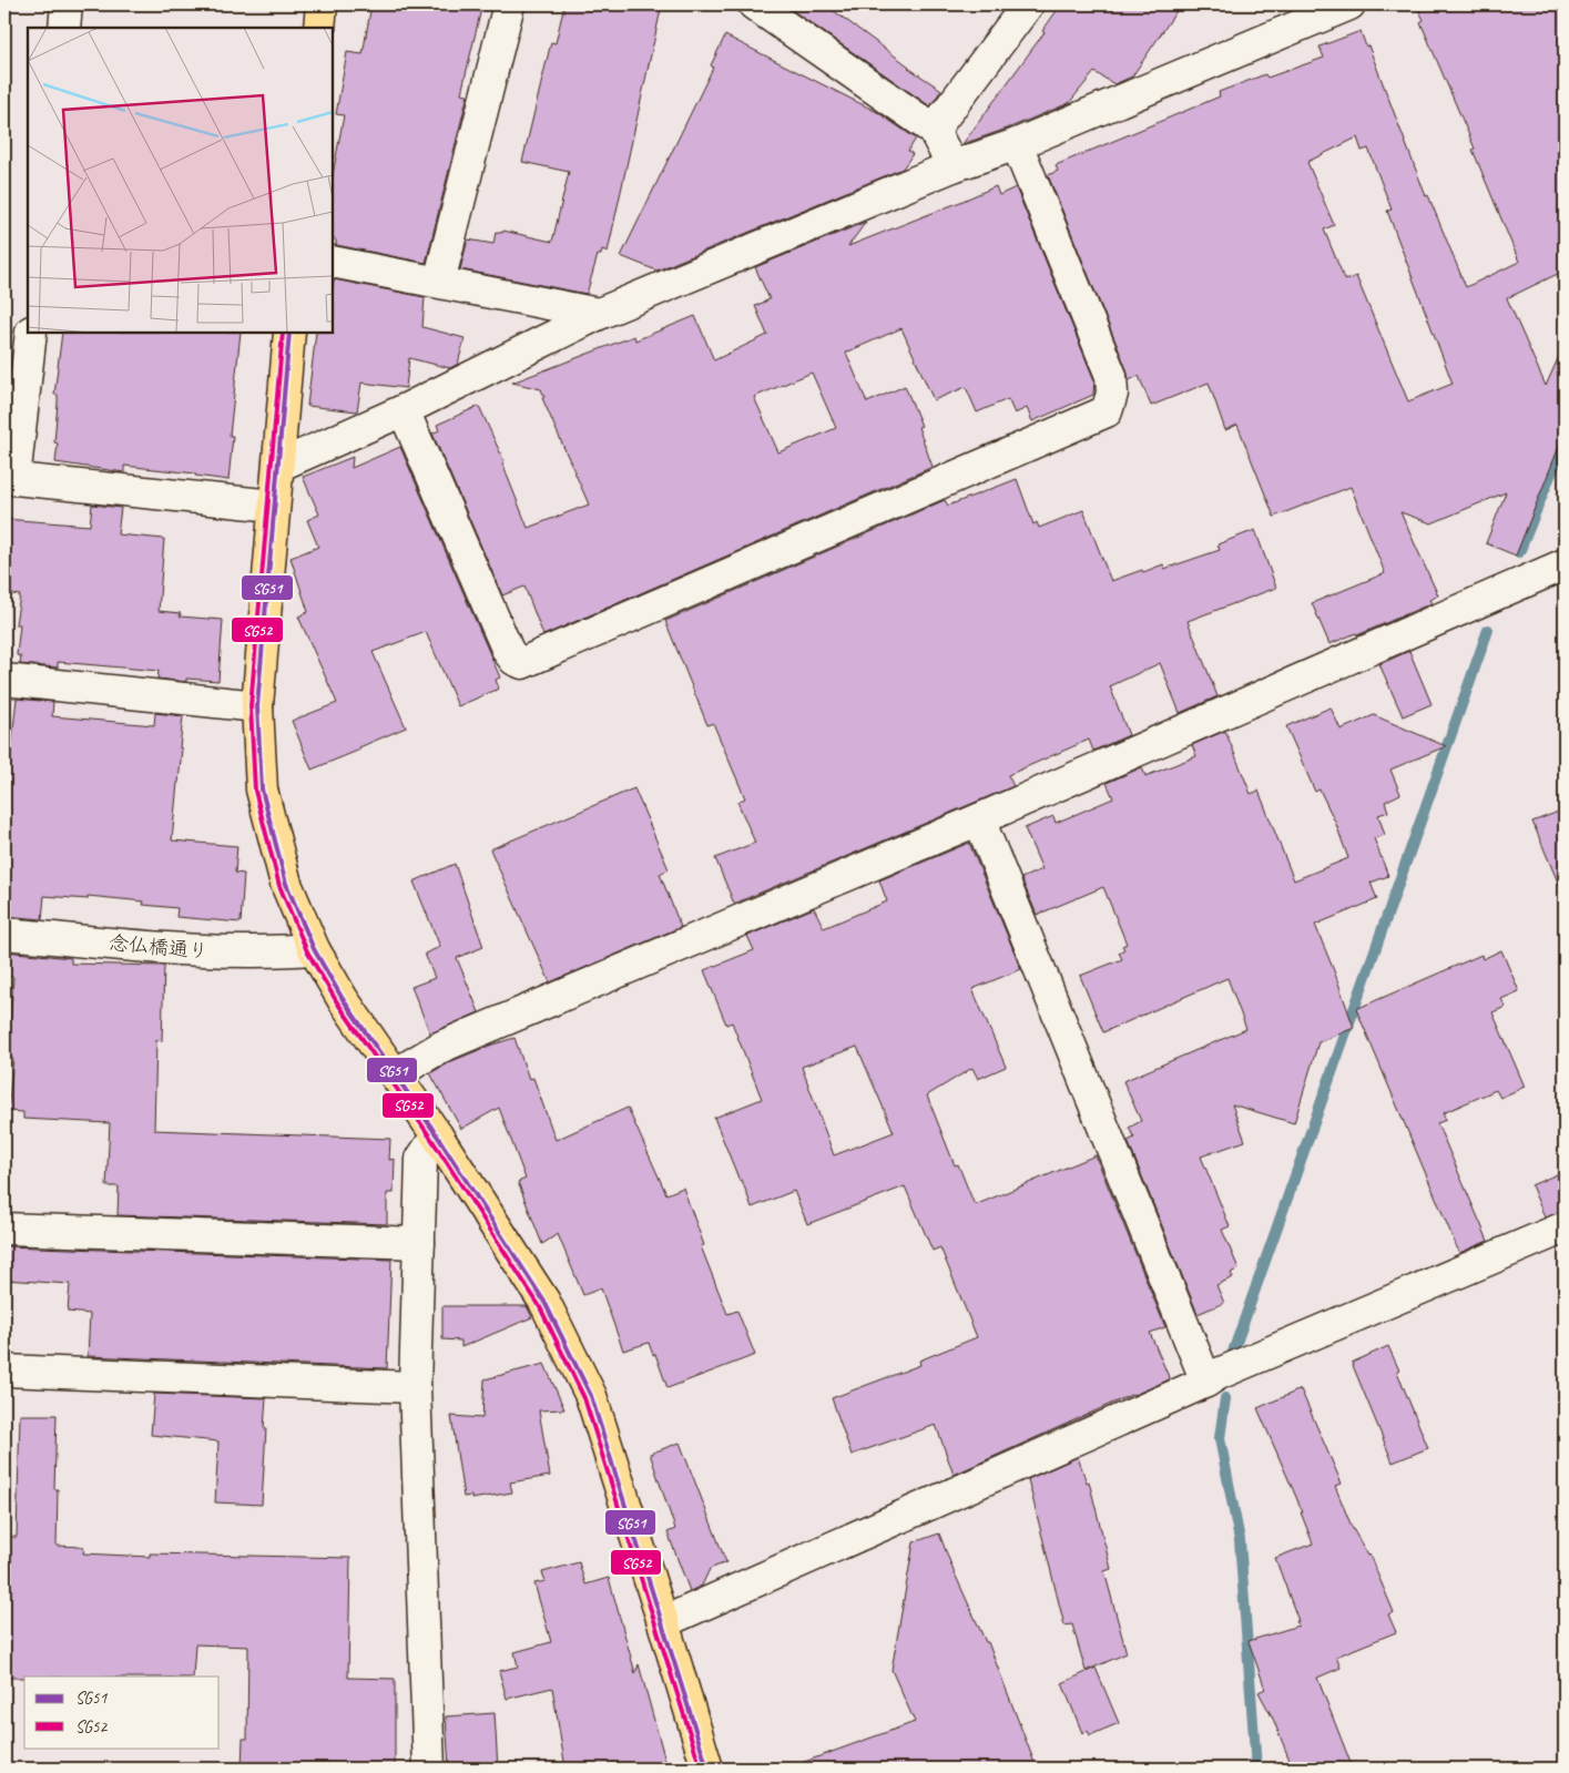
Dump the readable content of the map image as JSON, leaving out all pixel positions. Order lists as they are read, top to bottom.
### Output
{
  "streets": {
    "street": ["念仏橋通り"]
  },
  "lines": ["transit line SG51", "transit line SG52"],
  "legend": ["SG51", "SG52"]
}
